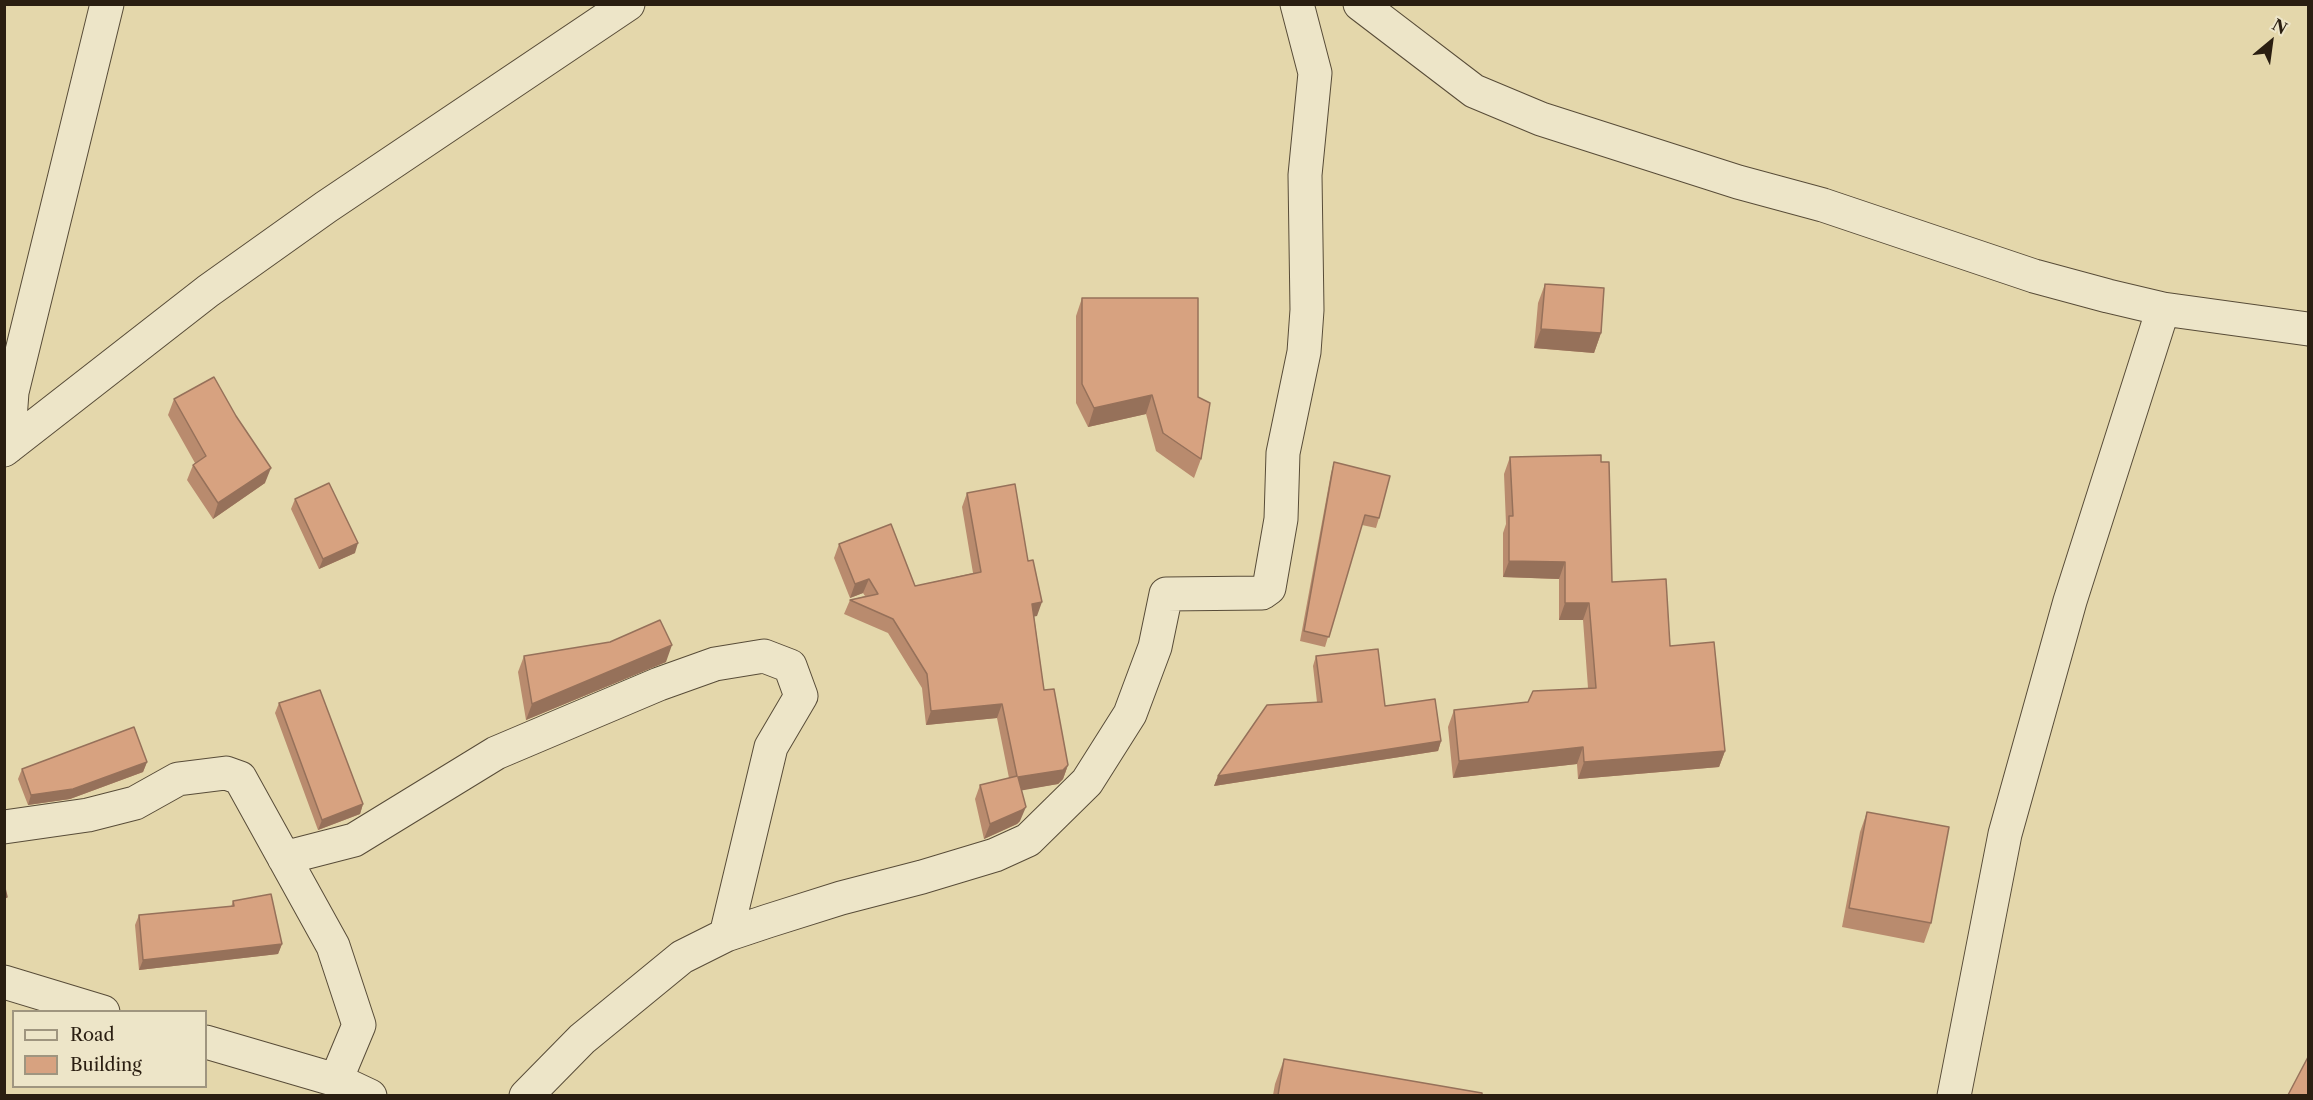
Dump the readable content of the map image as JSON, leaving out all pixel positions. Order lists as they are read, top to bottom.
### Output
{
  "legend": ["Road", "Building"],
  "north": "top right"
}
